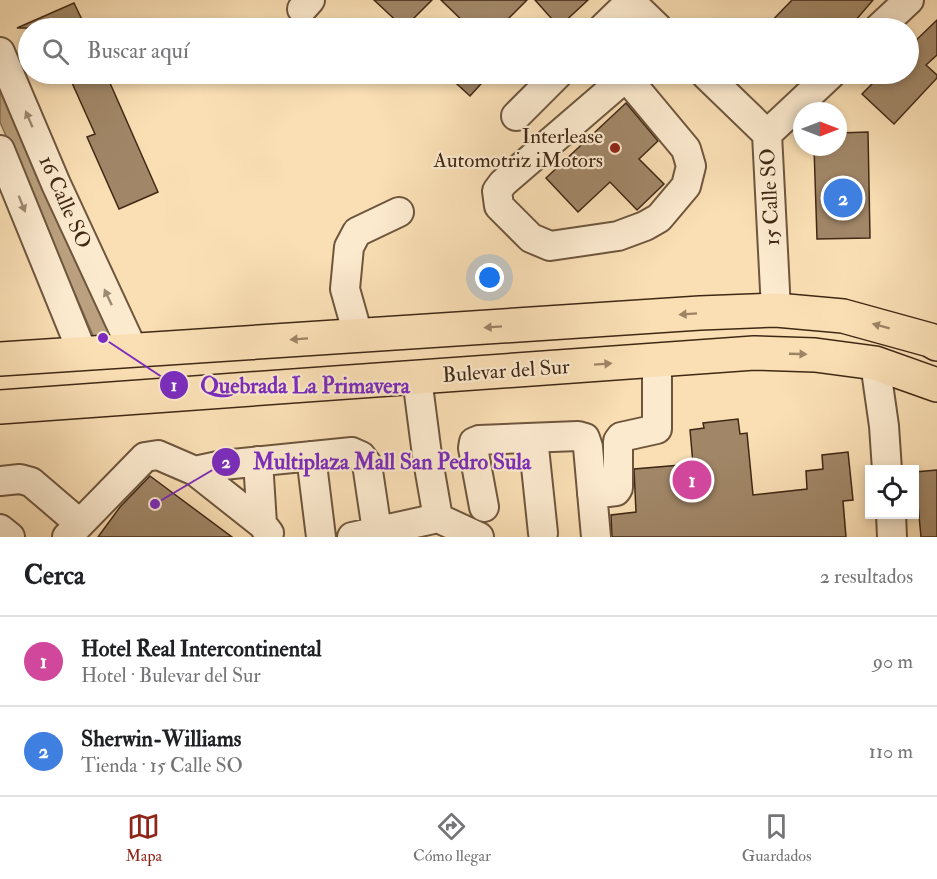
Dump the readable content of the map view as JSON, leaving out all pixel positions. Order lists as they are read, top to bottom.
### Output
{
  "streets": {
    "highway": ["Bulevar del Sur"],
    "street": ["15 Calle SO", "16 Calle SO"]
  },
  "places": ["Interlease Automotriz iMotors", "Quebrada La Primavera", "Multiplaza Mall San Pedro Sula"],
  "north": "right",
  "page": {
    "search": "Buscar aquí",
    "pins": ["2", "1"],
    "heading": ["Cerca", "2 resultados"],
    "list": [
      {
        "mark": "1",
        "name": "Hotel Real Intercontinental",
        "note": "Hotel · Bulevar del Sur",
        "value": "90 m"
      },
      {
        "mark": "2",
        "name": "Sherwin-Williams",
        "note": "Tienda · 15 Calle SO",
        "value": "110 m"
      }
    ],
    "nav": ["Mapa", "Cómo llegar", "Guardados"]
  }
}
